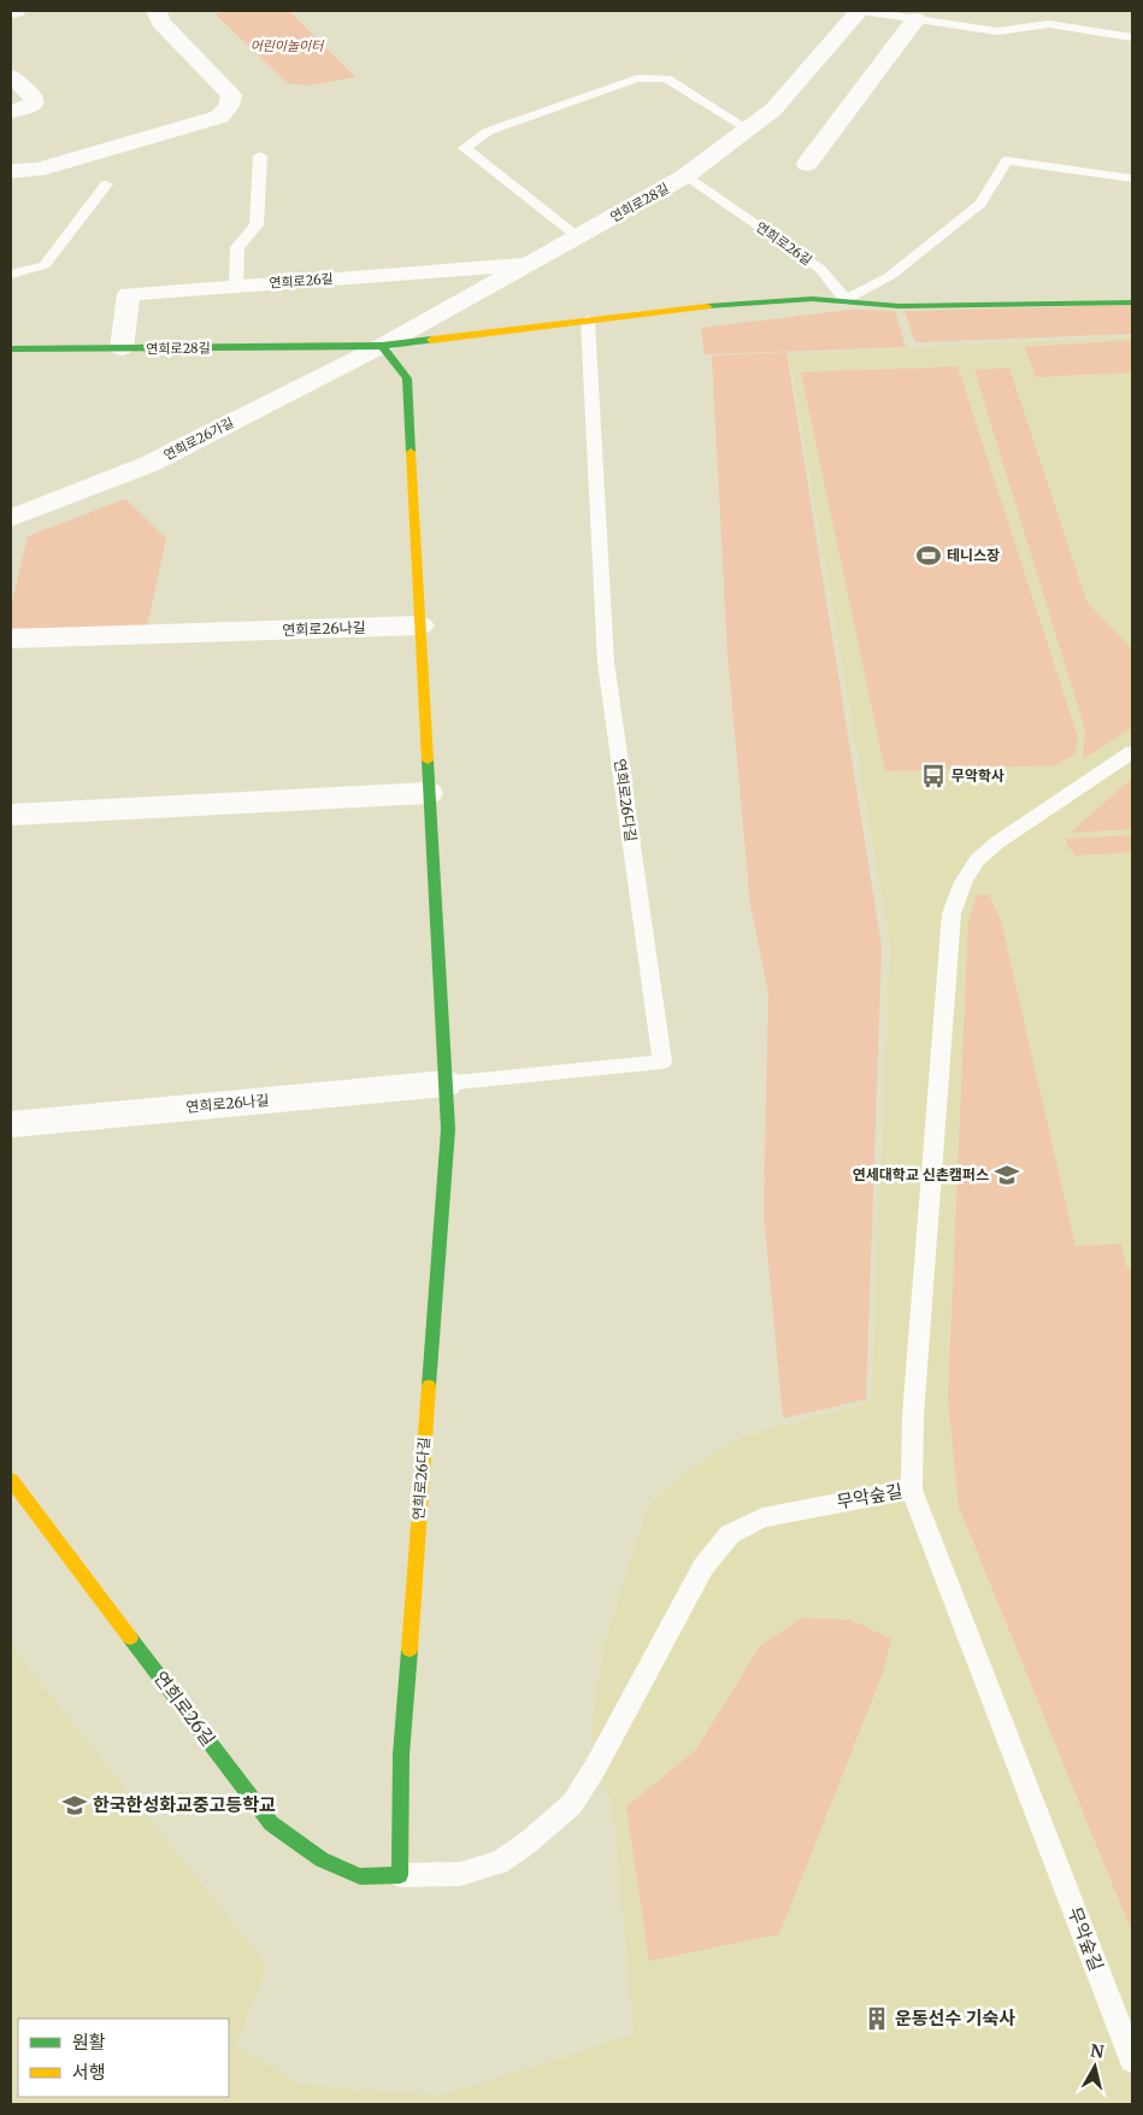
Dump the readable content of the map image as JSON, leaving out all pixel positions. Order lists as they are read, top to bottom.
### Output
{
  "streets": {
    "street": [
      "연희로28길",
      "연희로26길",
      "연희로26가길",
      "연희로26나길",
      "연희로26다길"
    ],
    "lane": ["무악숲길"]
  },
  "crossings": [
    ["연희로28길", "연희로26길"],
    ["연희로28길", "연희로26가길"],
    ["연희로28길", "연희로26다길"],
    ["연희로26길", "연희로26다길"],
    ["연희로26길", "무악숲길"],
    ["연희로26가길", "연희로26다길"],
    ["연희로26나길", "연희로26다길"],
    ["연희로26다길", "무악숲길"]
  ],
  "parks": ["어린이놀이터"],
  "places": {
    "sports": ["테니스장"],
    "bus stop": ["무악학사"],
    "school or university": ["연세대학교 신촌캠퍼스", "한국한성화교중고등학교"],
    "building": ["운동선수 기숙사"]
  },
  "legend": ["원활", "서행"],
  "north": "top"
}
